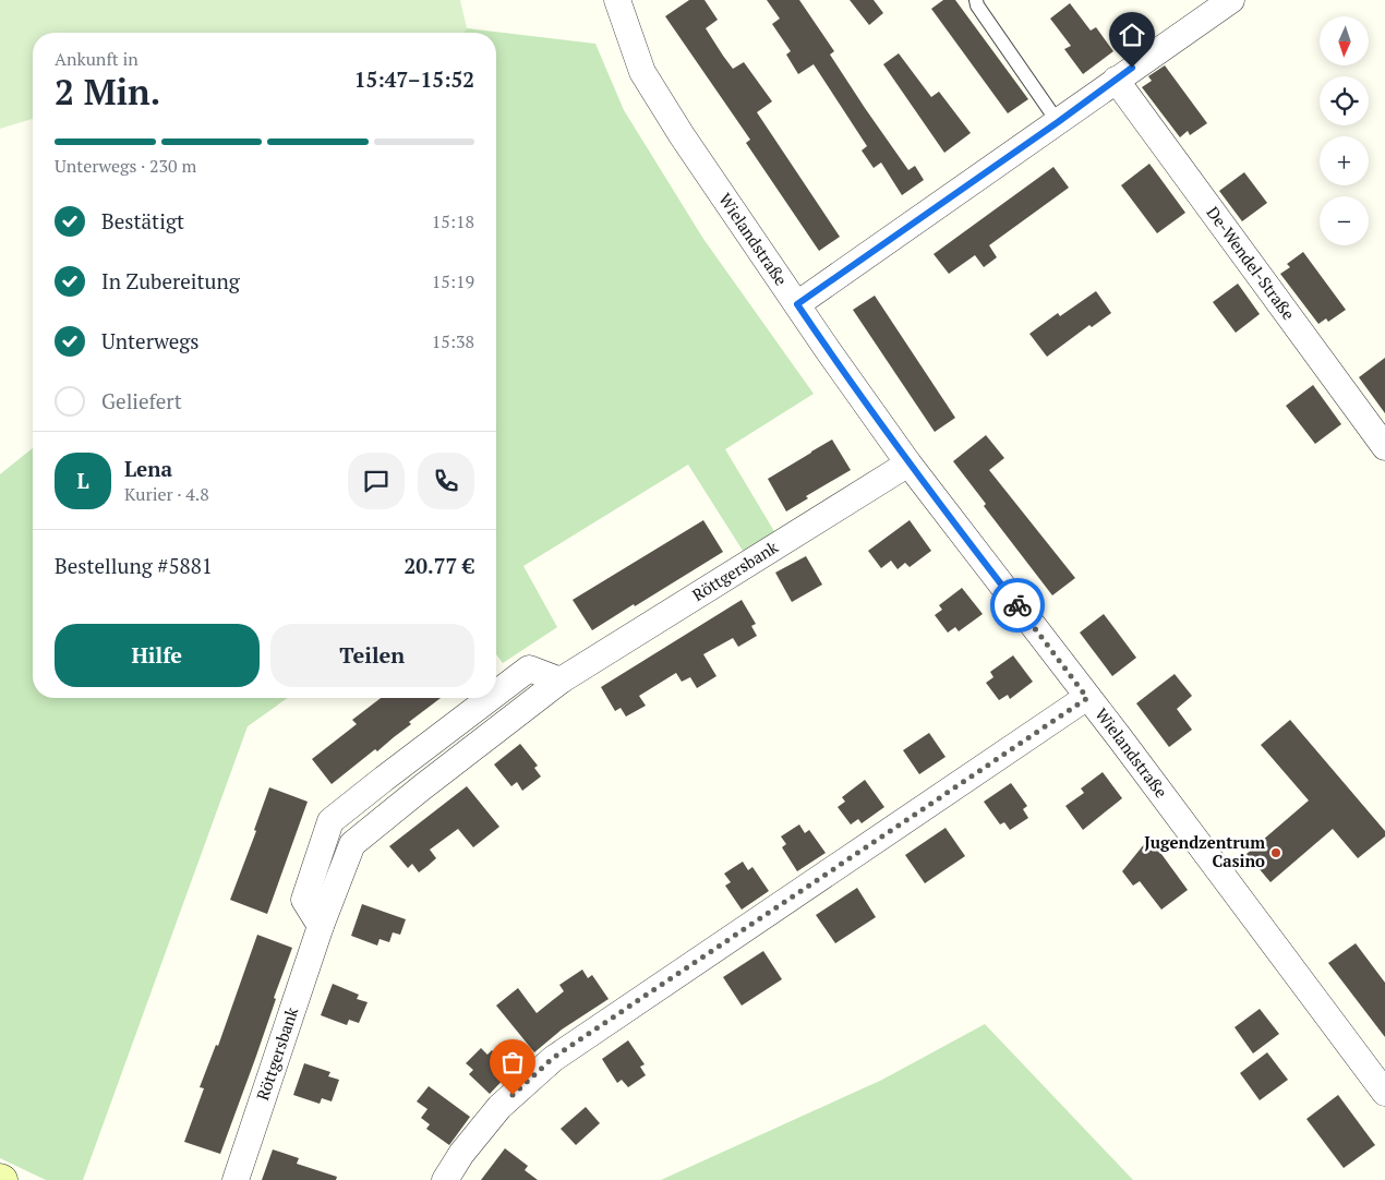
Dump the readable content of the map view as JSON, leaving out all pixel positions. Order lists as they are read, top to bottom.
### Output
{
  "streets": {
    "street": ["Wielandstraße", "De-Wendel-Straße", "Röttgersbank"]
  },
  "crossings": [
    ["Wielandstraße", "Röttgersbank"]
  ],
  "places": ["Jugendzentrum Casino"],
  "north": "bottom",
  "page": {
    "map_buttons": ["+", "−"],
    "heading": ["2 Min.", "Ankunft in", "15:47–15:52"],
    "panel": [
      "Lena",
      "Kurier · 4.8",
      "Bestellung #5881",
      "20.77 €"
    ],
    "bar": "Unterwegs · 230 m",
    "list": [
      ["Bestätigt", "15:18"],
      ["In Zubereitung", "15:19"],
      ["Unterwegs", "15:38"],
      "Geliefert"
    ],
    "round": "L",
    "buttons": ["Hilfe", "Teilen"]
  }
}
